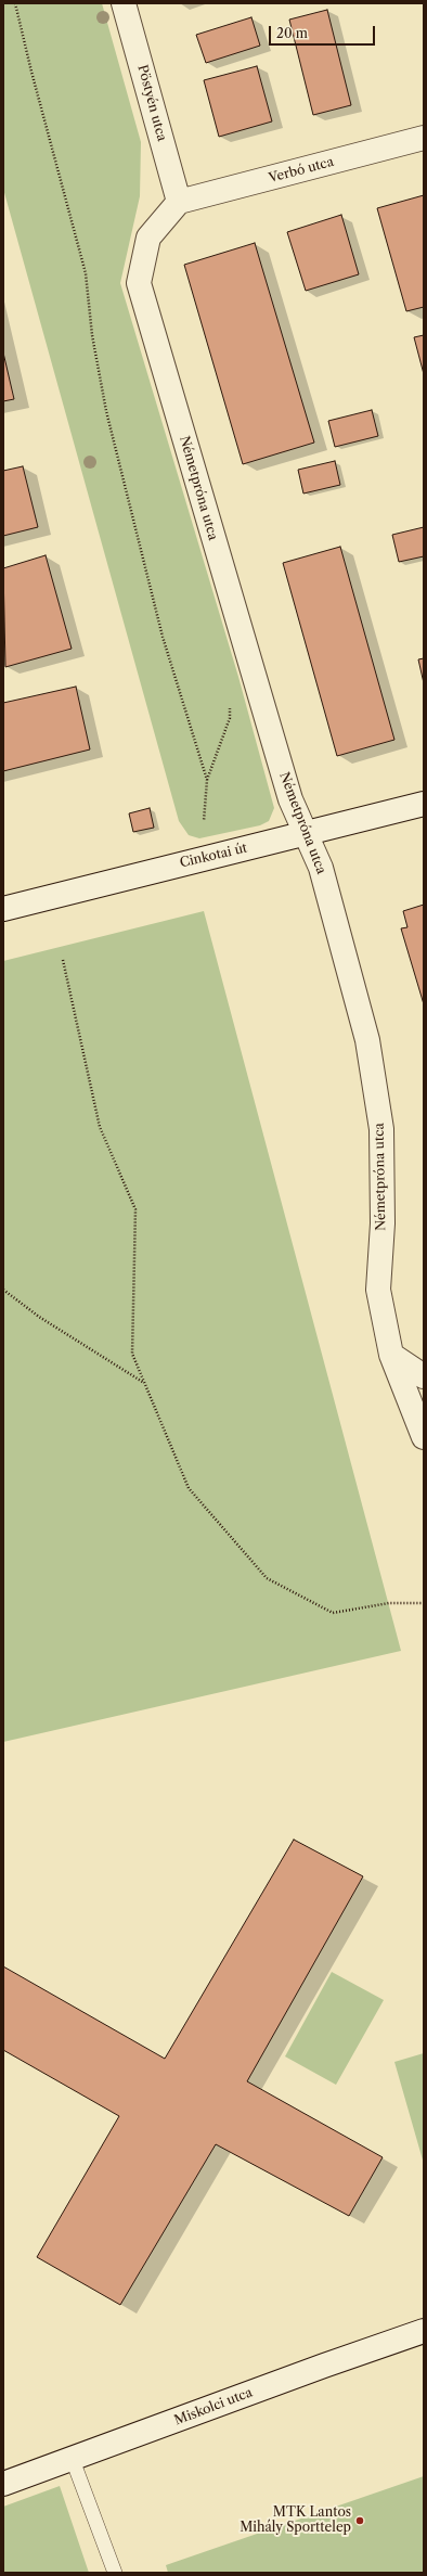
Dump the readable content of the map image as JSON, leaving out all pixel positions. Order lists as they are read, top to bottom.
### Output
{
  "streets": {
    "street": [
      "Pöstyén utca",
      "Verbó utca",
      "Németpróna utca",
      "Cinkotai út",
      "Miskolci utca"
    ]
  },
  "crossings": [
    ["Pöstyén utca", "Verbó utca"],
    ["Pöstyén utca", "Németpróna utca"],
    ["Verbó utca", "Németpróna utca"],
    ["Németpróna utca", "Cinkotai út"]
  ],
  "places": ["MTK Lantos Mihály Sporttelep"],
  "scale_bar": "20 m"
}
